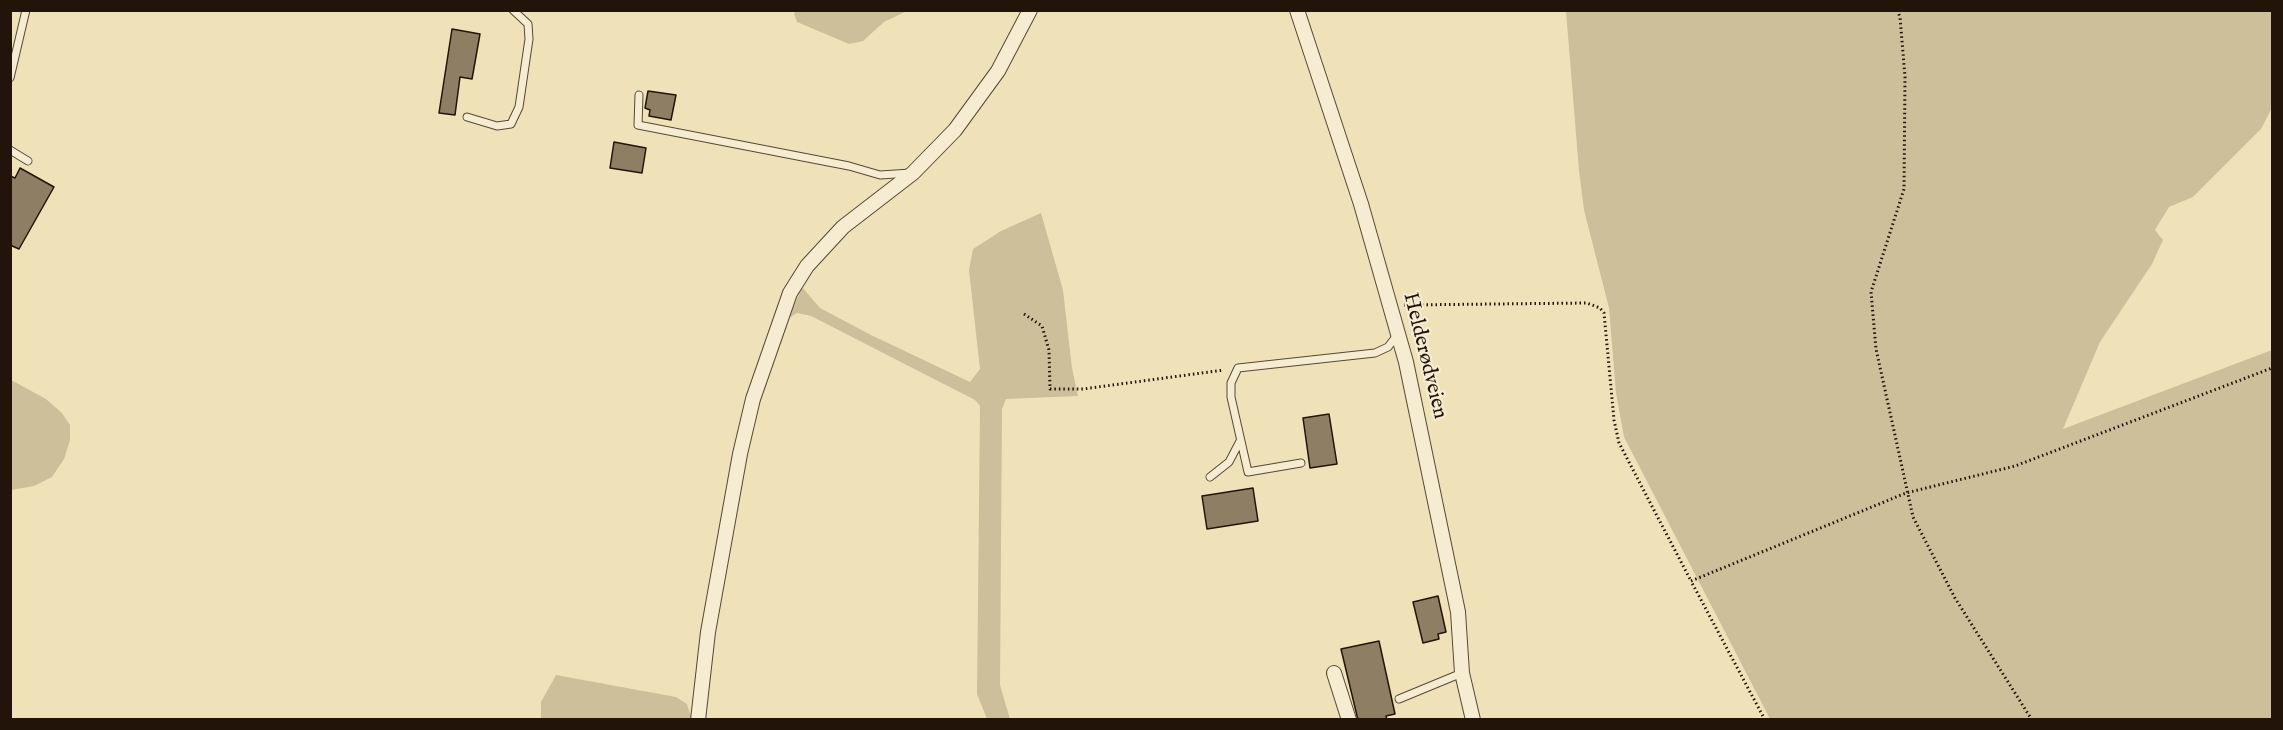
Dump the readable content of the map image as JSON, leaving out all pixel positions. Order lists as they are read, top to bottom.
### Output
{
  "streets": {
    "street": ["Helderødveien"]
  }
}
